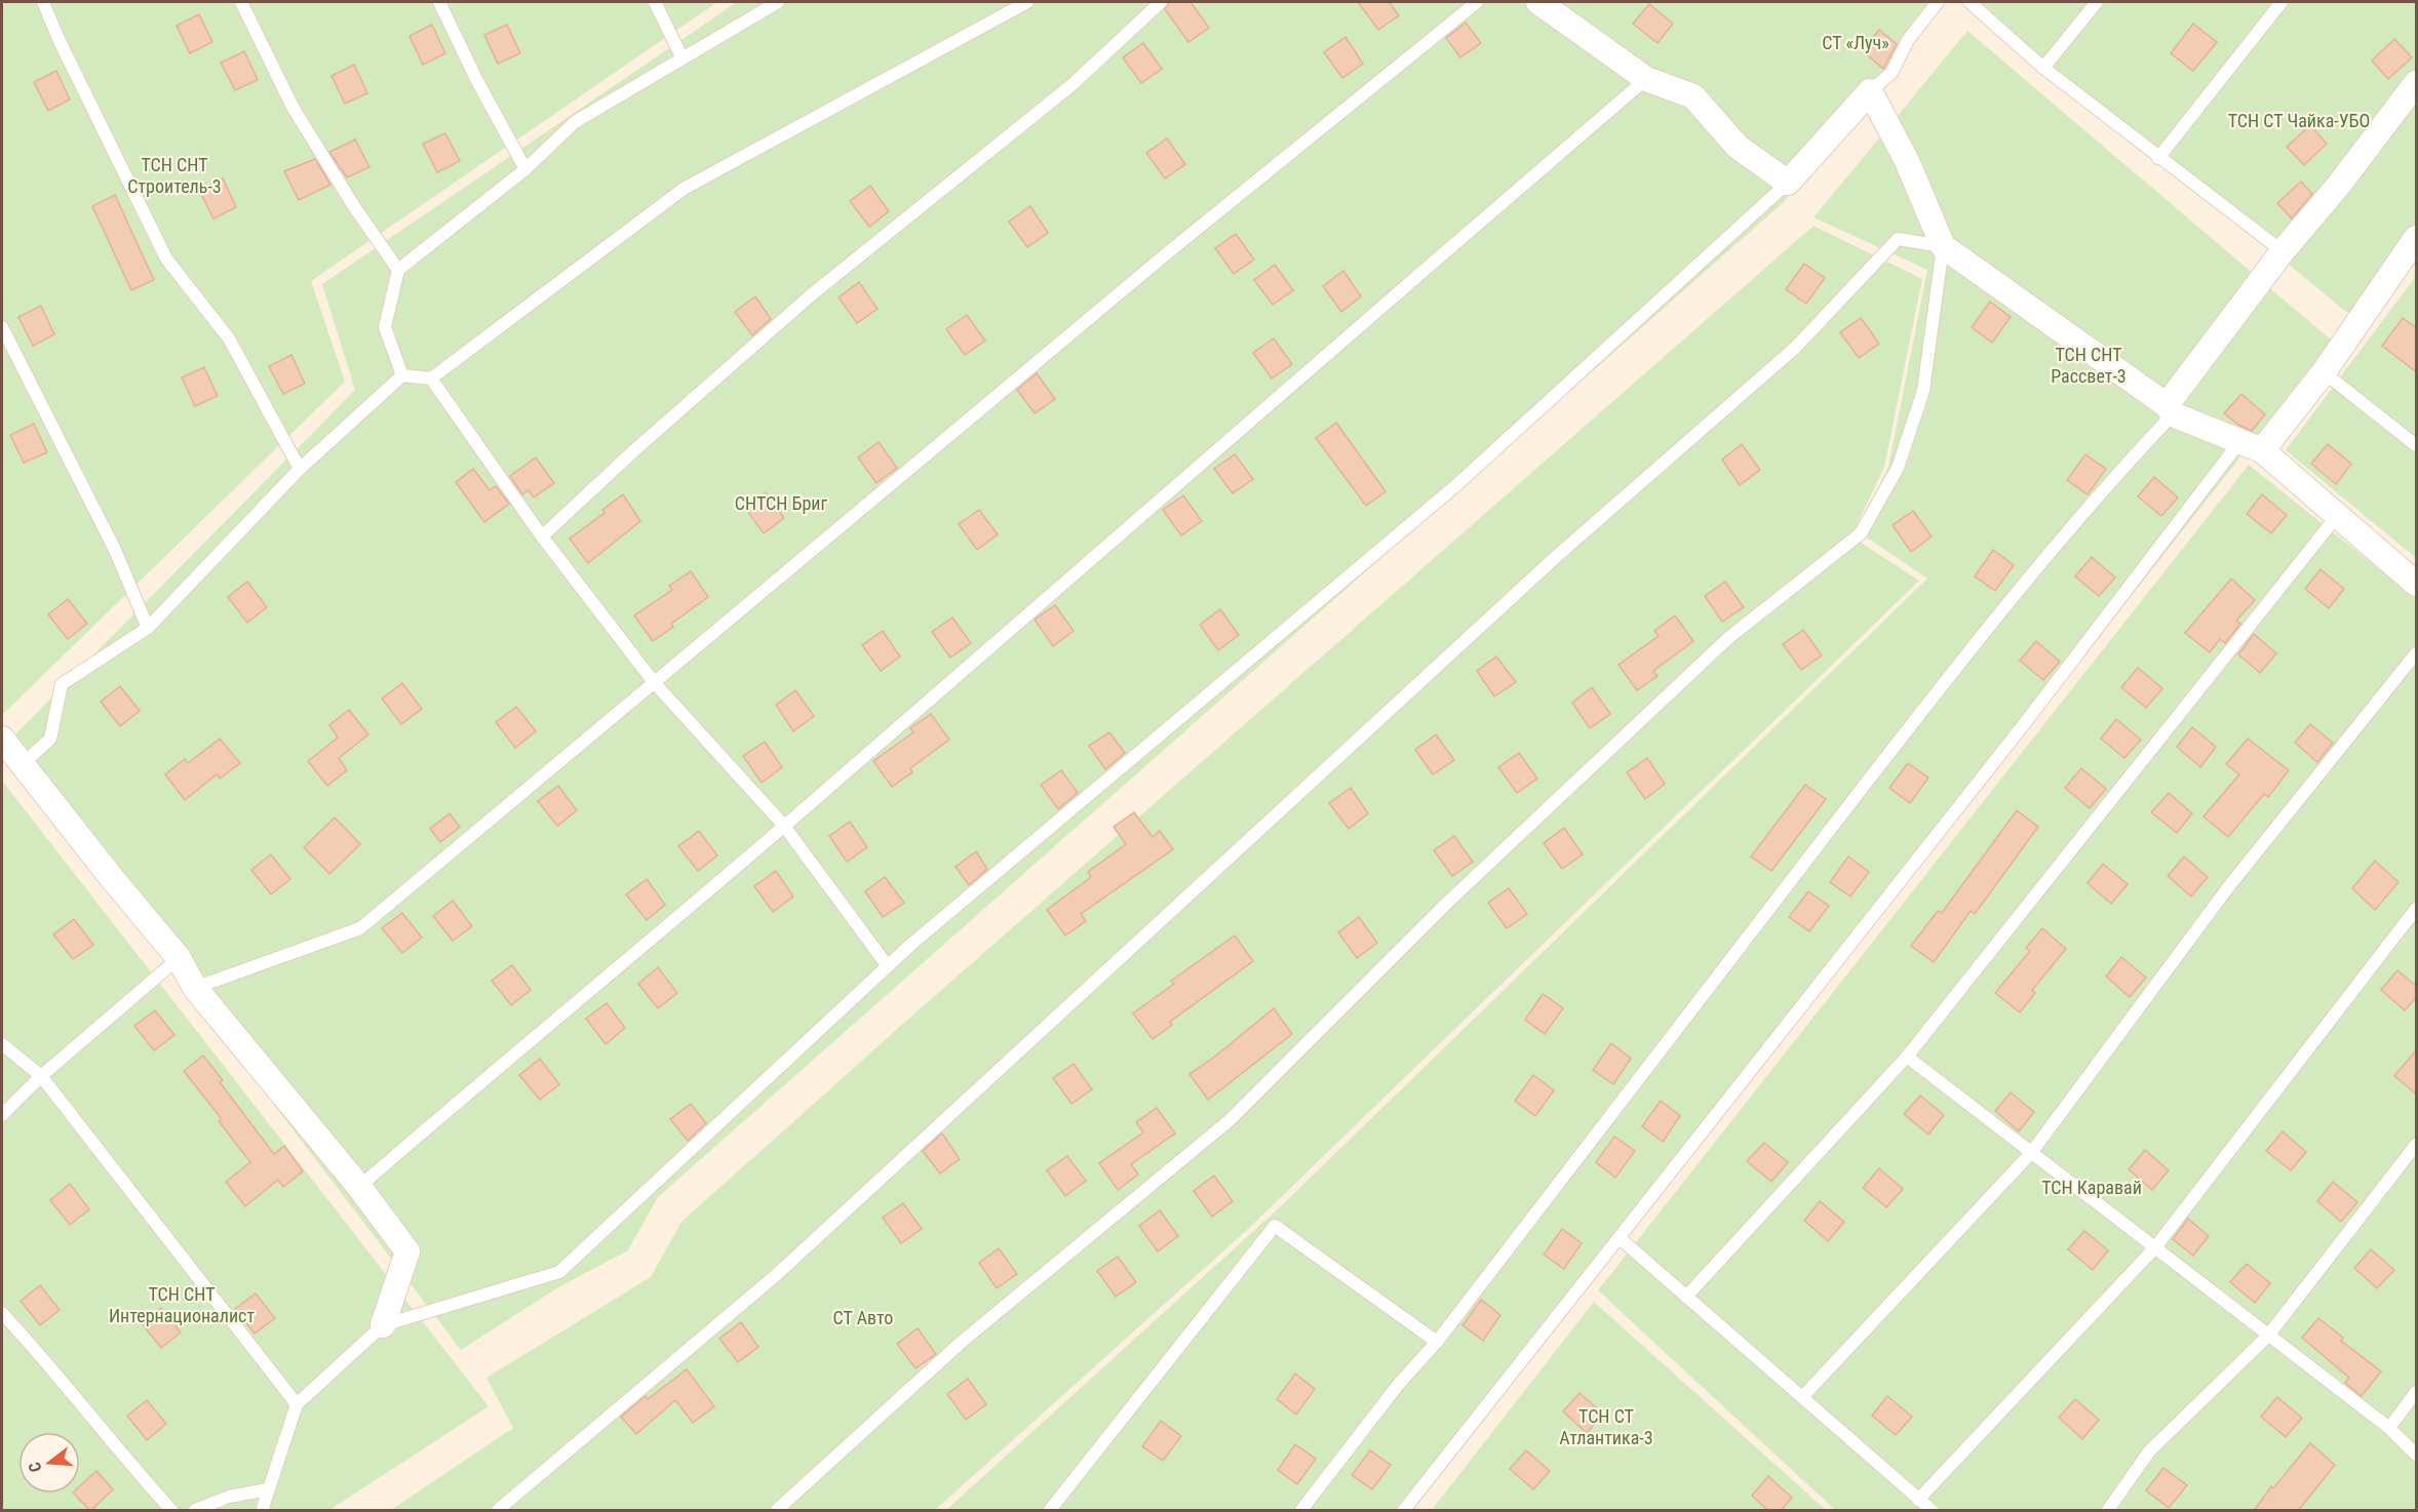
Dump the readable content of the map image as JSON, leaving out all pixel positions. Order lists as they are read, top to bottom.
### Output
{
  "parks": [
    "СТ «Луч»",
    "ТСН СТ Чайка-УБО",
    "ТСН СНТ Строитель-3",
    "ТСН СНТ Рассвет-3",
    "СНТСН Бриг",
    "ТСН Каравай",
    "ТСН СНТ Интернационалист",
    "СТ Авто",
    "ТСН СТ Атлантика-3"
  ],
  "north": "left"
}
